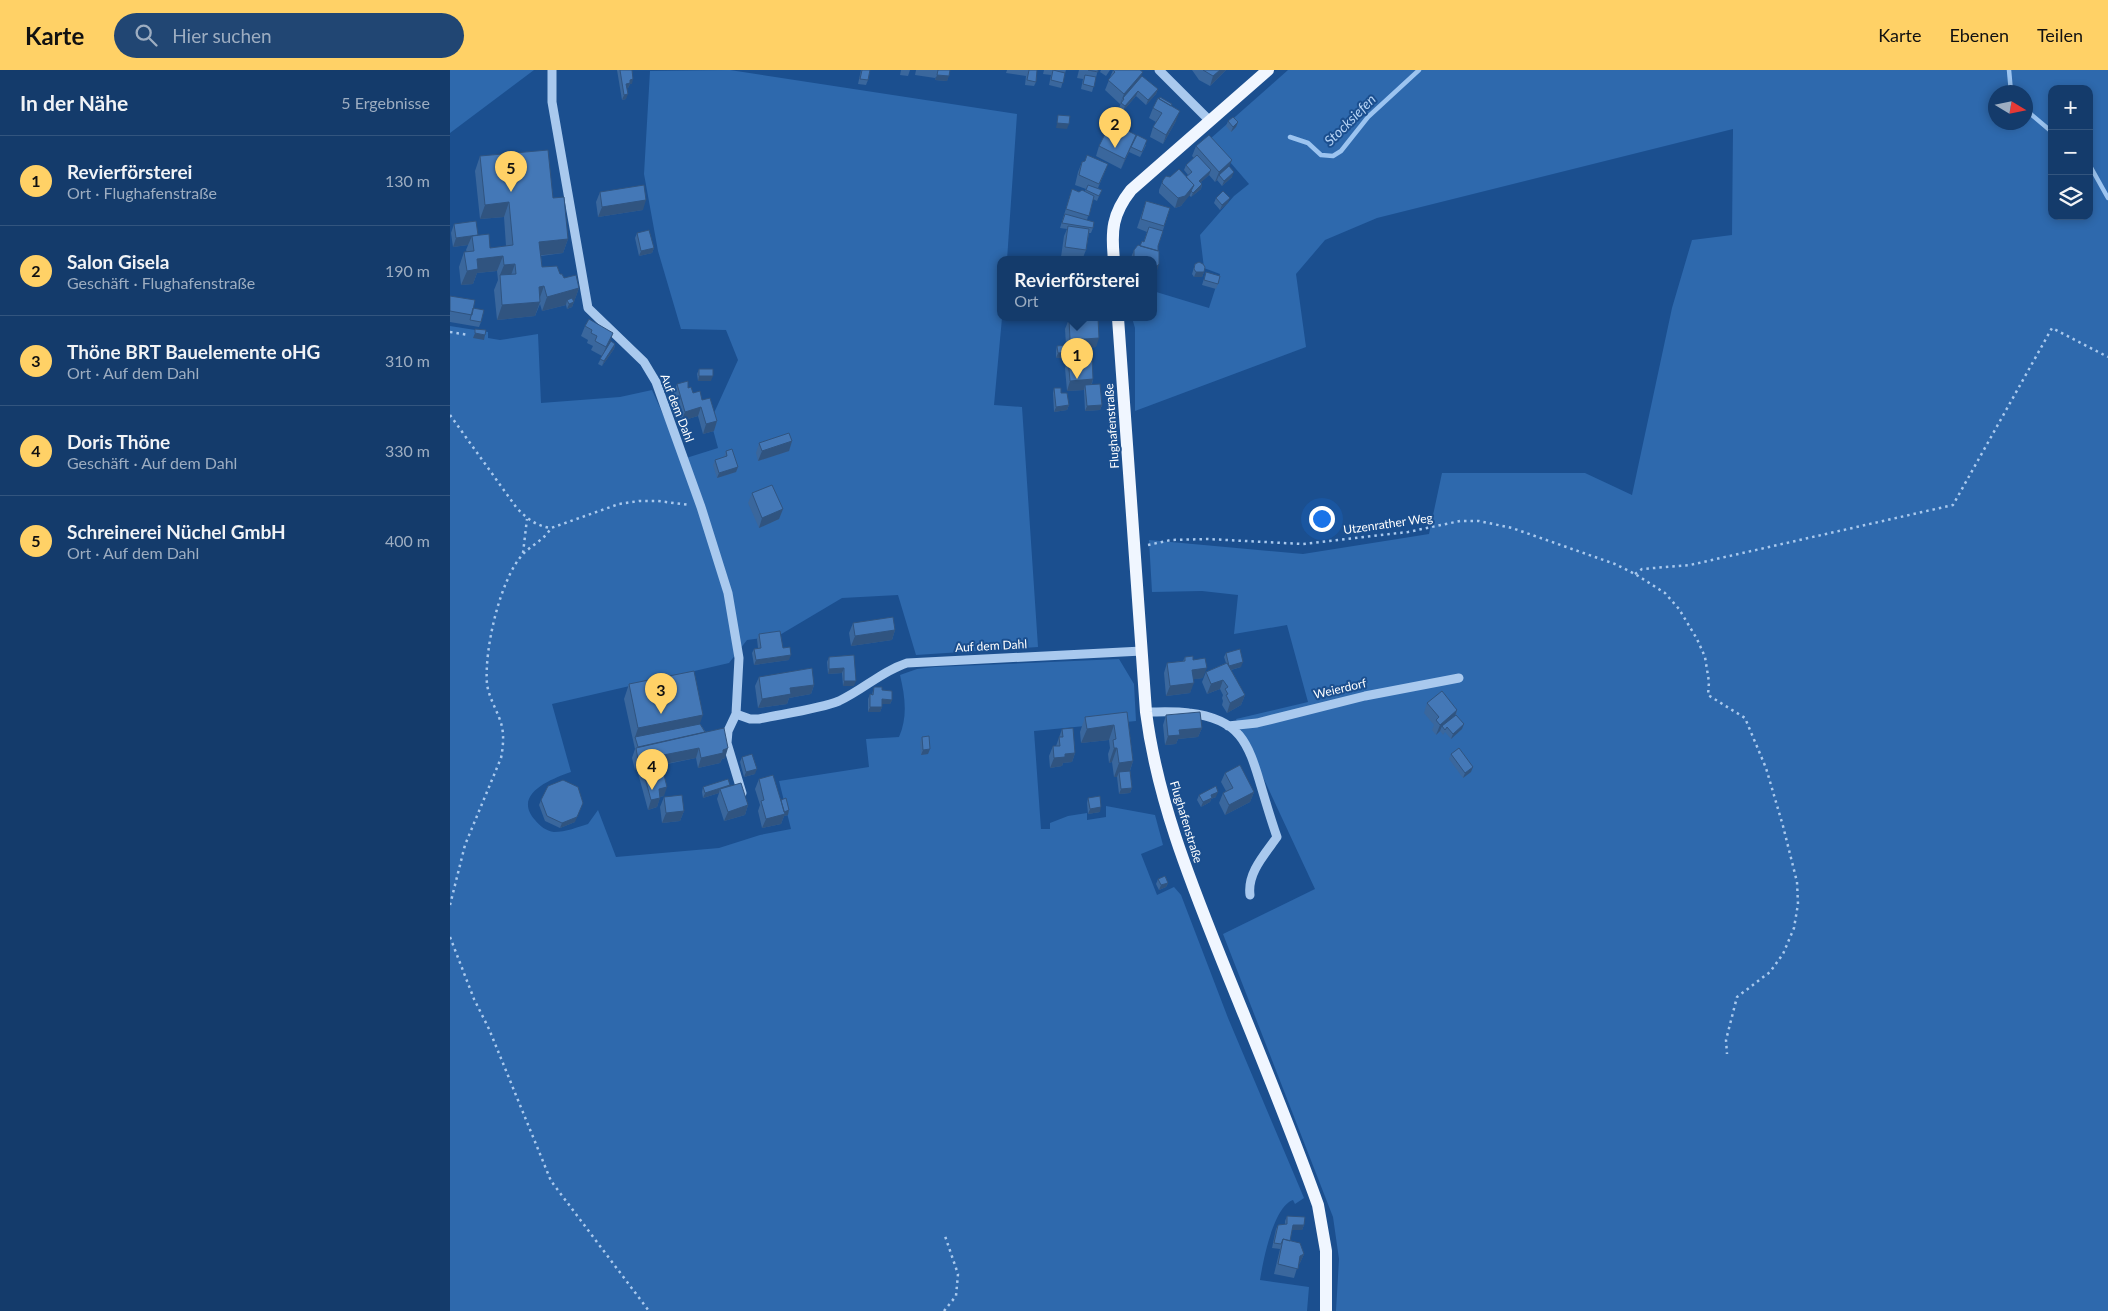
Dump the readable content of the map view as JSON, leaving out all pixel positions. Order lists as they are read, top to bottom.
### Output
{
  "streets": {
    "main road": ["Flughafenstraße"],
    "street": ["Auf dem Dahl", "Weierdorf"],
    "path": ["Utzenrather Weg"]
  },
  "crossings": [
    ["Auf dem Dahl", "Flughafenstraße"],
    ["Flughafenstraße", "Utzenrather Weg"],
    ["Flughafenstraße", "Weierdorf"]
  ],
  "water": ["Stocksiefen"],
  "north": "right",
  "page": {
    "header": "Karte",
    "search": "Hier suchen",
    "nav": ["Karte", "Ebenen", "Teilen"],
    "heading": ["In der Nähe", "5 Ergebnisse"],
    "map_buttons": ["+", "−"],
    "pins": [
      "2",
      "5",
      "1",
      "3",
      "4"
    ],
    "list": [
      {
        "mark": "1",
        "name": "Revierförsterei",
        "note": "Ort · Flughafenstraße",
        "value": "130 m"
      },
      {
        "mark": "2",
        "name": "Salon Gisela",
        "note": "Geschäft · Flughafenstraße",
        "value": "190 m"
      },
      {
        "mark": "3",
        "name": "Thöne BRT Bauelemente oHG",
        "note": "Ort · Auf dem Dahl",
        "value": "310 m"
      },
      {
        "mark": "4",
        "name": "Doris Thöne",
        "note": "Geschäft · Auf dem Dahl",
        "value": "330 m"
      },
      {
        "mark": "5",
        "name": "Schreinerei Nüchel GmbH",
        "note": "Ort · Auf dem Dahl",
        "value": "400 m"
      }
    ],
    "popup": ["Revierförsterei", "Ort"]
  }
}
